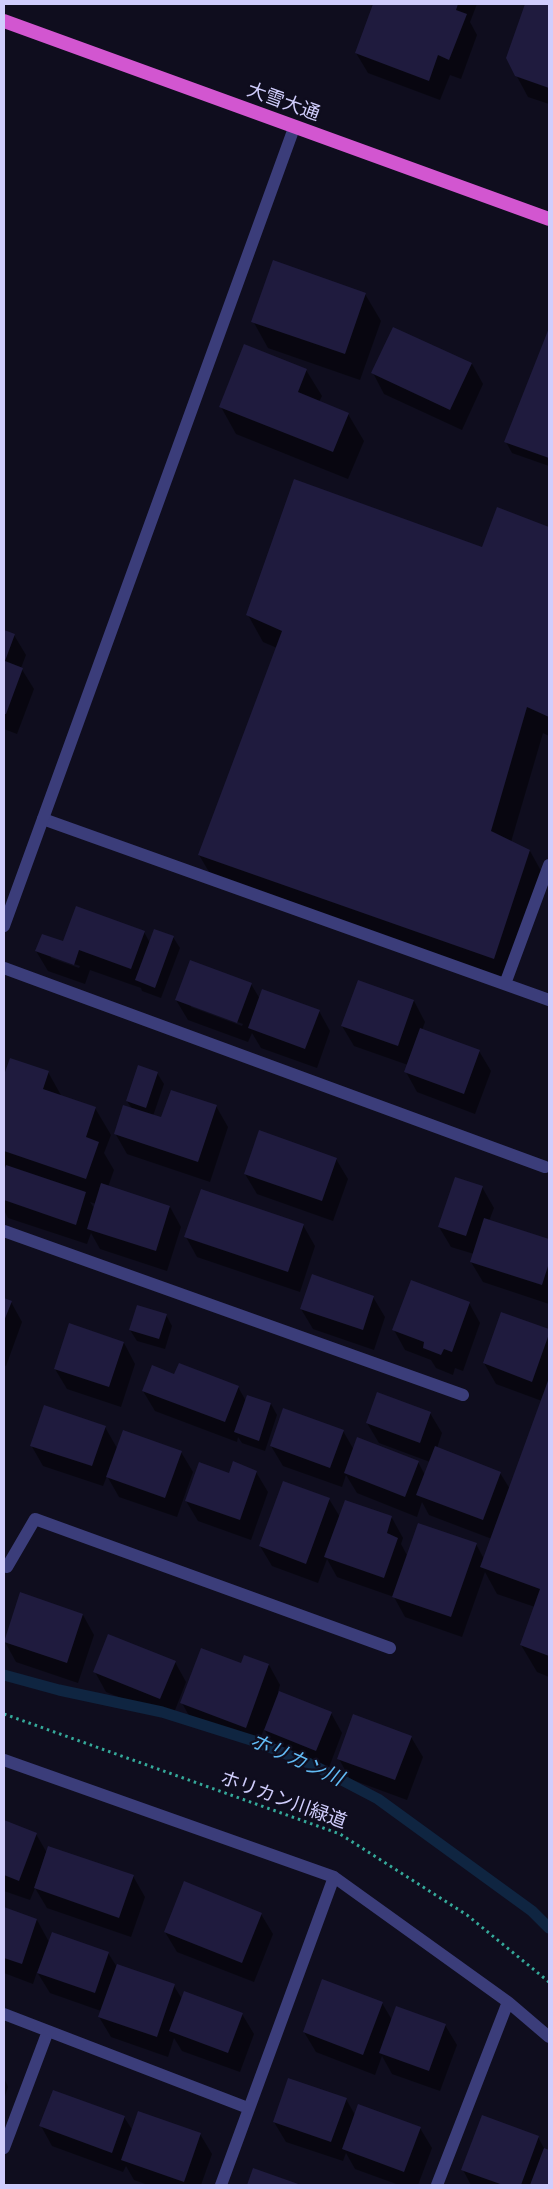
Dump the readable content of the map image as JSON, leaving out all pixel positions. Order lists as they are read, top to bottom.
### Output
{
  "streets": {
    "highway": ["大雪大通"],
    "path": ["ホリカン川緑道"]
  },
  "water": ["ホリカン川"]
}
